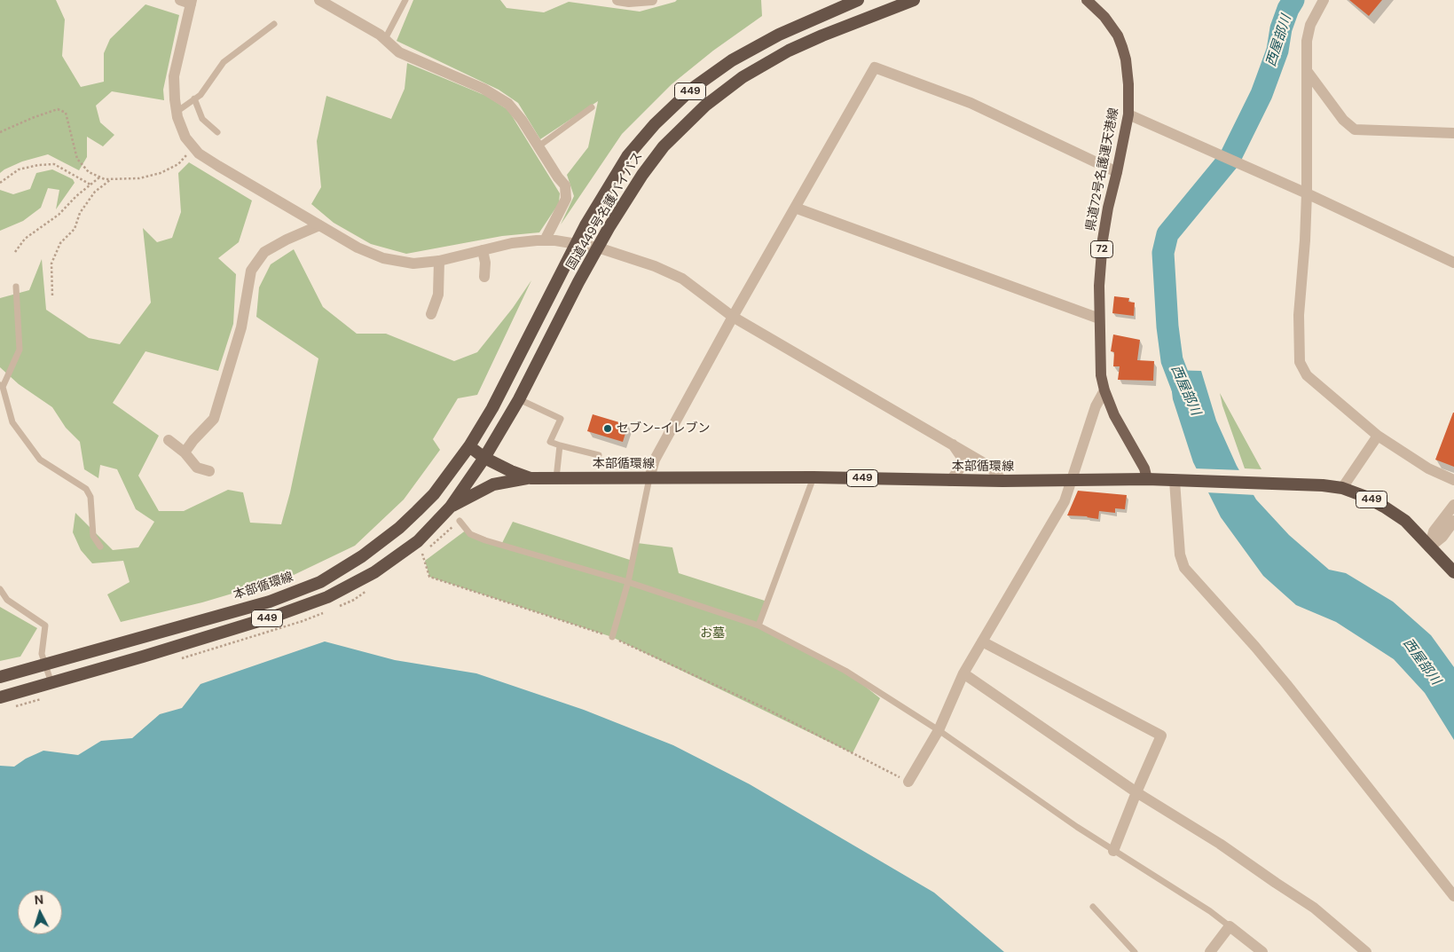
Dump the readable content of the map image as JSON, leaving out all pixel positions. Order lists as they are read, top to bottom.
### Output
{
  "streets": {
    "highway": ["449", "国道449号名護バイパス", "本部循環線"],
    "main road": ["県道72号名護運天港線", "72"]
  },
  "crossings": [
    ["449", "国道449号名護バイパス"],
    ["449", "本部循環線"],
    ["県道72号名護運天港線", "本部循環線"],
    ["国道449号名護バイパス", "本部循環線"]
  ],
  "water": ["西屋部川"],
  "parks": ["お墓"],
  "places": ["セブン-イレブン"],
  "north": "top"
}
